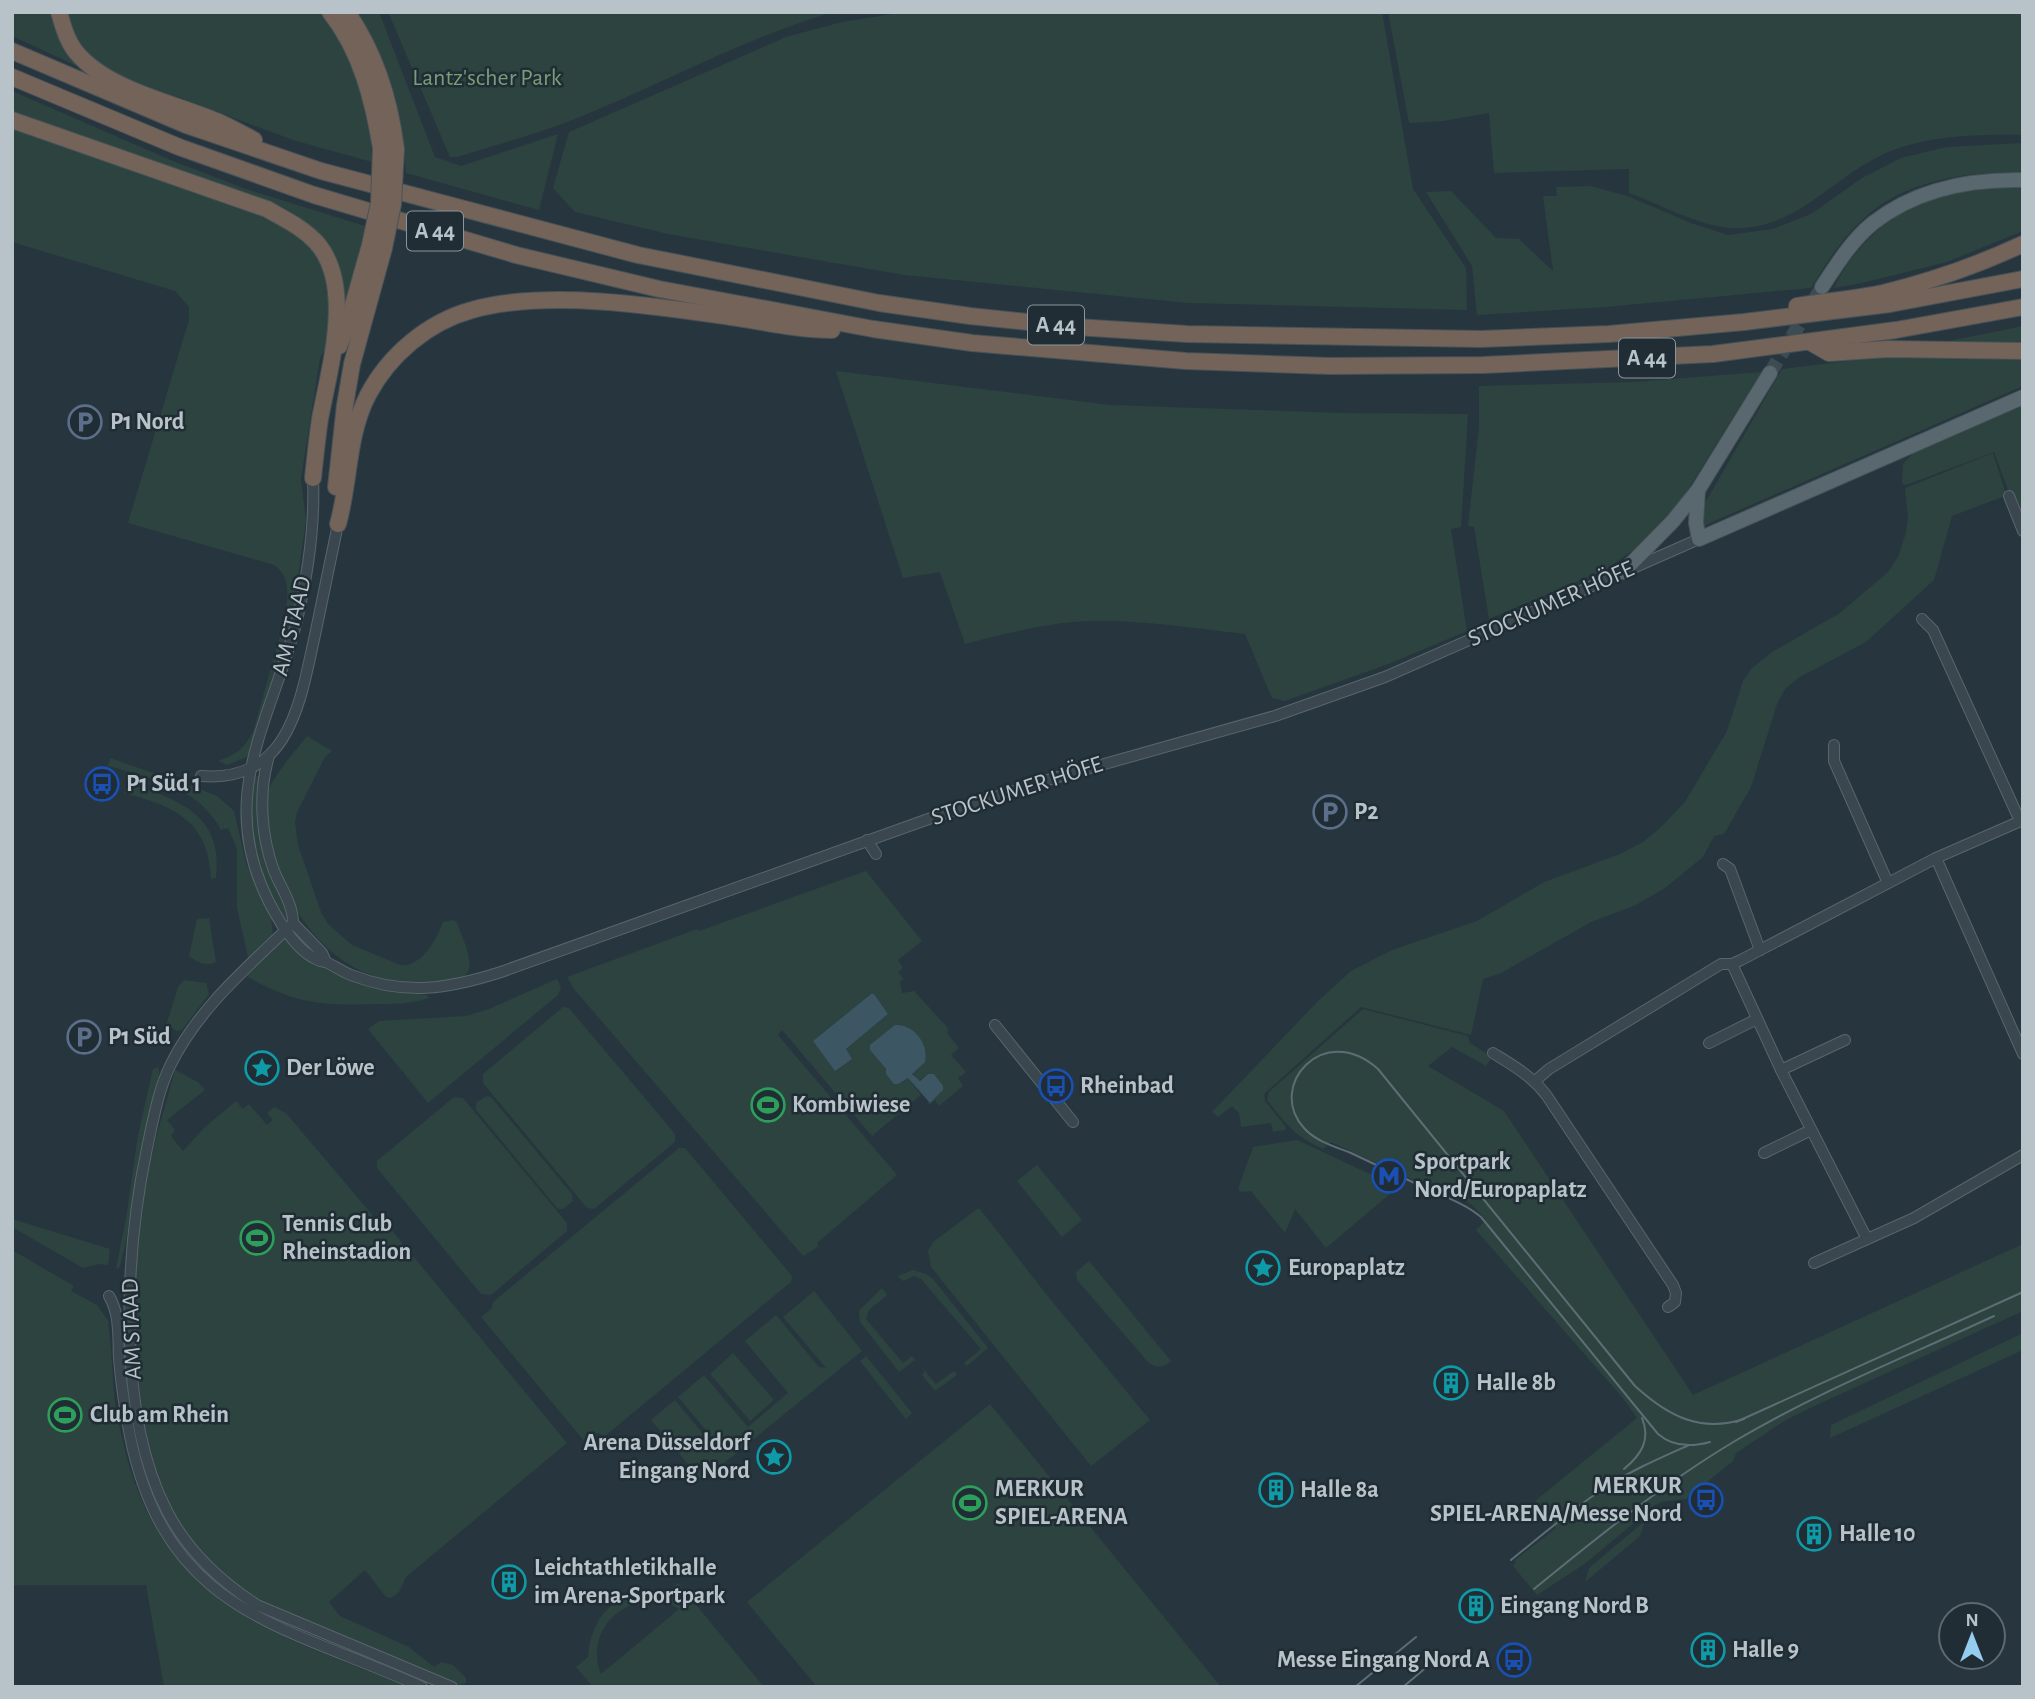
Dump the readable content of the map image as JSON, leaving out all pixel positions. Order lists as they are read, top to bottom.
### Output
{
  "streets": {
    "highway": ["A 44"],
    "street": ["STOCKUMER HÖFE", "AM STAAD"]
  },
  "crossings": [
    ["STOCKUMER HÖFE", "AM STAAD"]
  ],
  "parks": ["Lantz'scher Park"],
  "places": {
    "parking": ["P1 Nord", "P2", "P1 Süd"],
    "bus stop": [
      "P1 Süd 1",
      "Rheinbad",
      "MERKUR SPIEL-ARENA/Messe Nord",
      "Messe Eingang Nord A"
    ],
    "place": ["Der Löwe", "Europaplatz", "Arena Düsseldorf Eingang Nord"],
    "sports": [
      "Kombiwiese",
      "Tennis Club Rheinstadion",
      "Club am Rhein",
      "MERKUR SPIEL-ARENA"
    ],
    "metro station": ["Sportpark Nord/Europaplatz"],
    "building": [
      "Halle 8b",
      "Halle 8a",
      "Halle 10",
      "Leichtathletikhalle im Arena-Sportpark",
      "Eingang Nord B",
      "Halle 9"
    ]
  },
  "north": "top"
}
